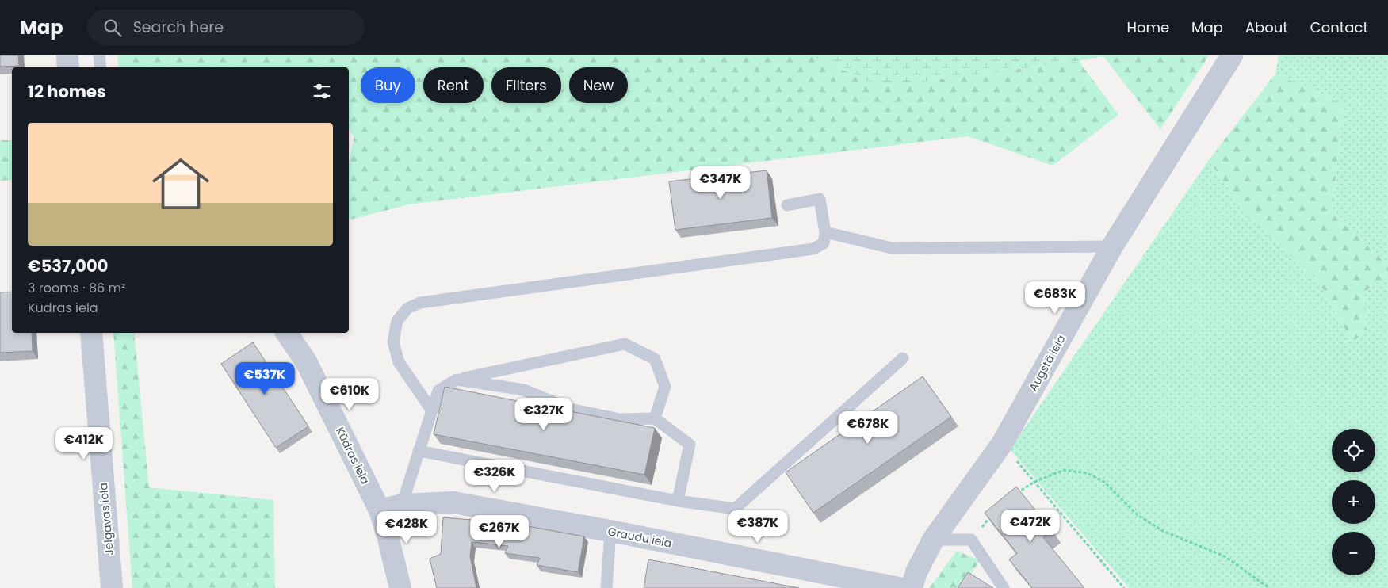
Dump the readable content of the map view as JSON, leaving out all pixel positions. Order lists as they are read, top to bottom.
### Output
{
  "streets": {
    "street": [
      "Augstā iela",
      "Kūdras iela",
      "Jelgavas iela",
      "Graudu iela"
    ]
  },
  "crossings": [
    ["Kūdras iela", "Graudu iela"]
  ],
  "page": {
    "header": "Map",
    "search": "Search here",
    "nav": [
      "Home",
      "Map",
      "About",
      "Contact"
    ],
    "chip": [
      "Buy",
      "Rent",
      "Filters",
      "New"
    ],
    "heading": "12 homes",
    "list": [
      {
        "name": "€537,000",
        "note": "3 rooms · 86 m² · Kūdras iela"
      }
    ],
    "price": [
      "€347K",
      "€683K",
      "€537K",
      "€610K",
      "€327K",
      "€678K",
      "€412K",
      "€326K",
      "€472K",
      "€387K",
      "€428K",
      "€267K"
    ],
    "map_buttons": ["+", "−"]
  }
}
